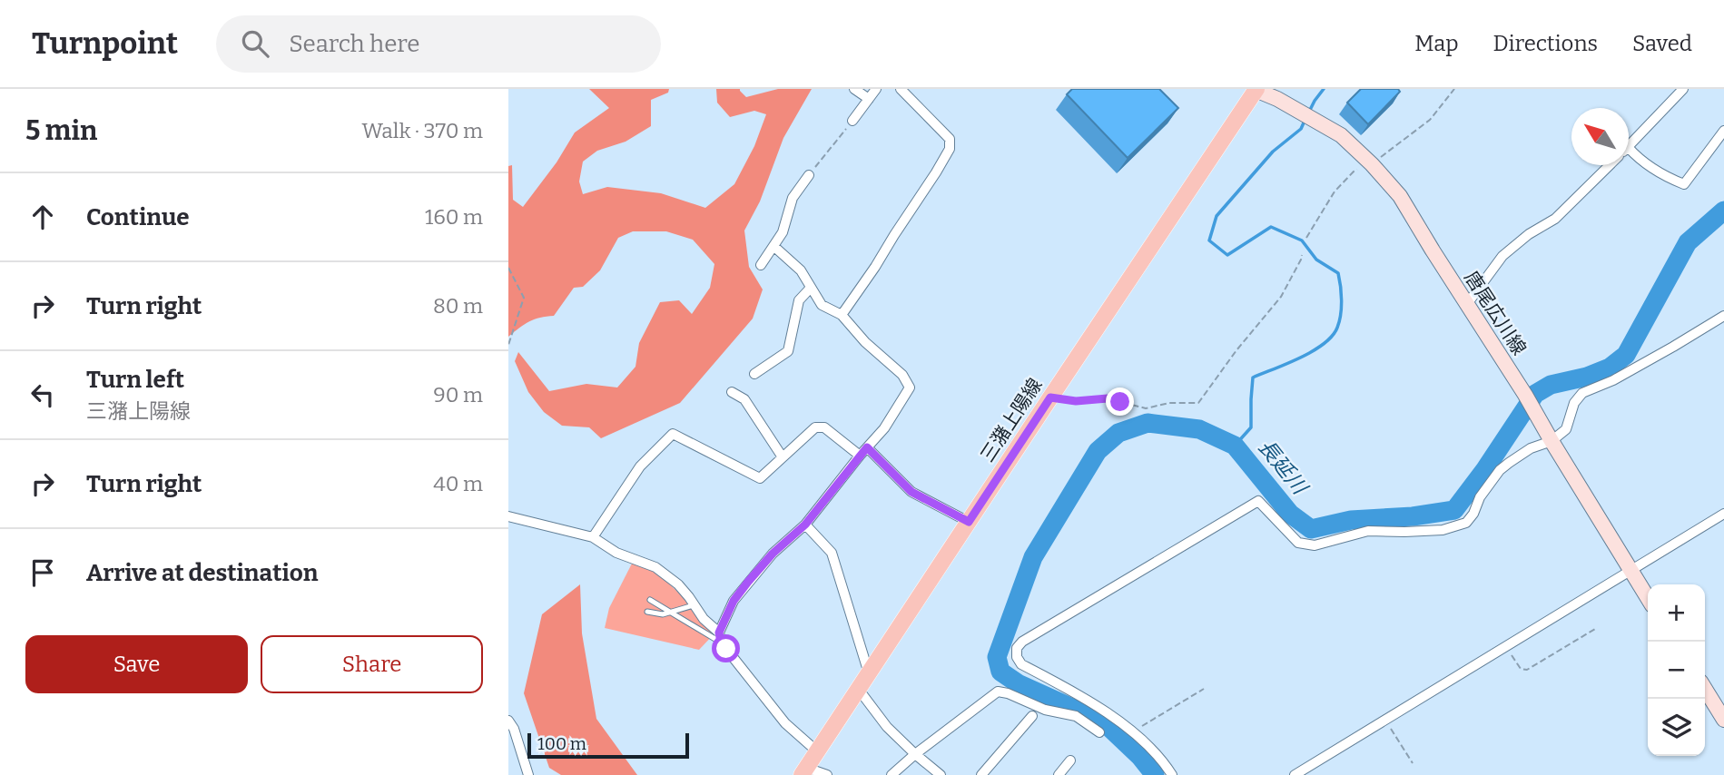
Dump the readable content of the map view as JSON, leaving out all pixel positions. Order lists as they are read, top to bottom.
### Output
{
  "streets": {
    "main road": ["唐尾広川線", "三潴上陽線"]
  },
  "crossings": [
    ["唐尾広川線", "三潴上陽線"]
  ],
  "water": ["長延川"],
  "scale_bar": "100 m",
  "north": "top left",
  "page": {
    "header": "Turnpoint",
    "search": "Search here",
    "nav": ["Map", "Directions", "Saved"],
    "heading": ["5 min", "Walk · 370 m"],
    "list": [
      ["Continue", "160 m"],
      ["Turn right", "80 m"],
      ["Turn left", "三潴上陽線", "90 m"],
      ["Turn right", "40 m"],
      "Arrive at destination"
    ],
    "map_buttons": ["+", "−"],
    "buttons": ["Save", "Share"],
    "scale": "100 m"
  }
}
